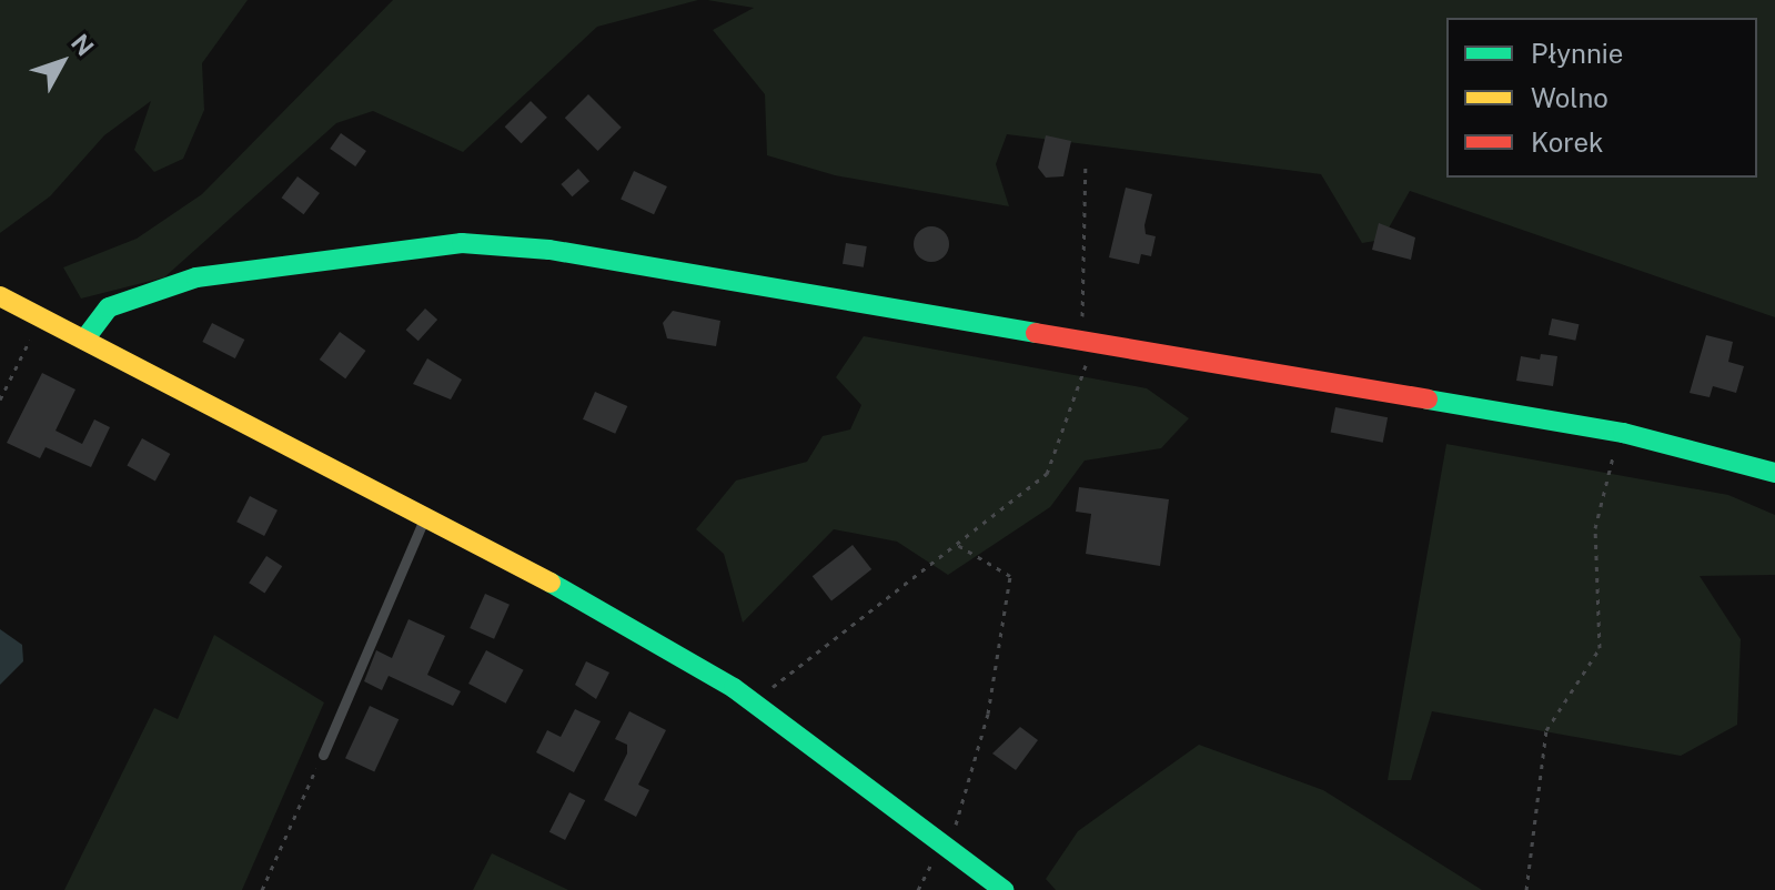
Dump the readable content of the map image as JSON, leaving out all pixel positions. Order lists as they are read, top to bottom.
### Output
{
  "legend": ["Płynnie", "Wolno", "Korek"],
  "north": "top right"
}
